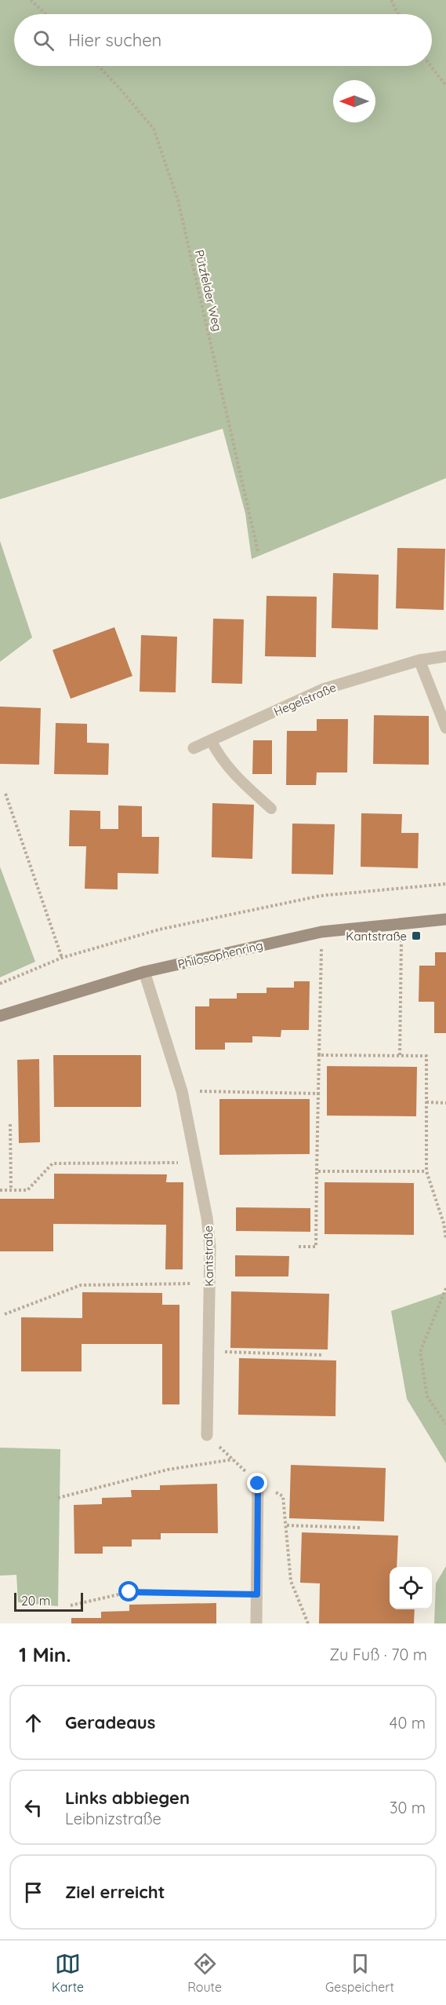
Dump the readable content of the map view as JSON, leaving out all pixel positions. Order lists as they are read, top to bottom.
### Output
{
  "streets": {
    "street": ["Hegelstraße", "Philosophenring", "Kantstraße"],
    "path": ["Pützfelder Weg"]
  },
  "crossings": [
    ["Philosophenring", "Kantstraße"]
  ],
  "places": {
    "transit": ["Kantstraße"]
  },
  "scale_bar": "20 m",
  "north": "left",
  "page": {
    "search": "Hier suchen",
    "scale": "20 m",
    "heading": ["1 Min.", "Zu Fuß · 70 m"],
    "list": [
      ["Geradeaus", "40 m"],
      ["Links abbiegen", "Leibnizstraße", "30 m"],
      "Ziel erreicht"
    ],
    "nav": ["Karte", "Route", "Gespeichert"]
  }
}
